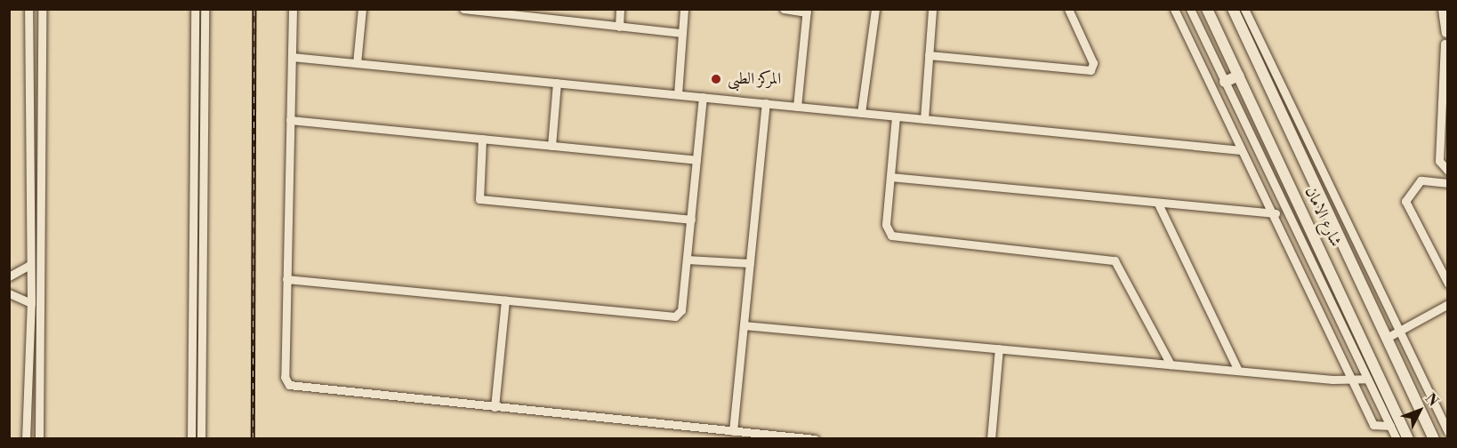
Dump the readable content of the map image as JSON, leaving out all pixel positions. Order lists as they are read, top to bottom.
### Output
{
  "streets": {
    "street": ["شارع الامان"]
  },
  "places": ["المركز الطبى"],
  "north": "top right"
}
